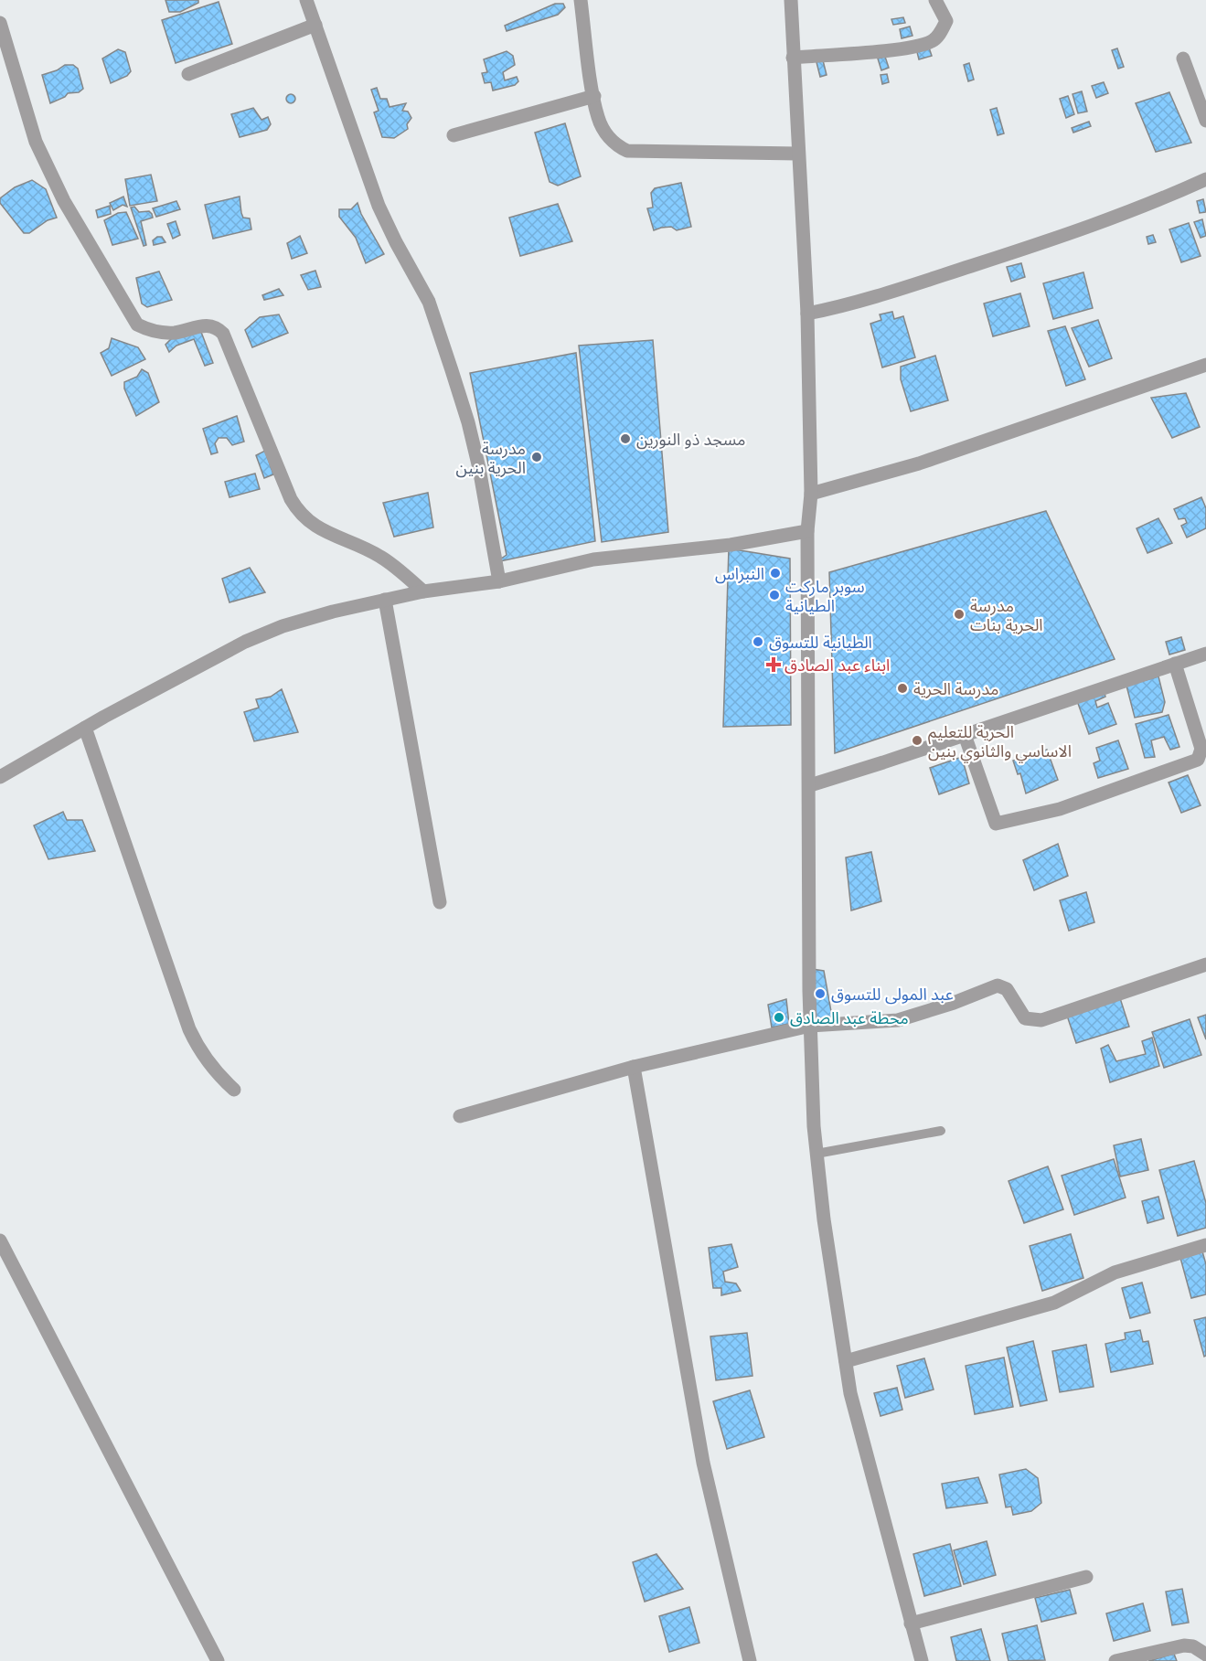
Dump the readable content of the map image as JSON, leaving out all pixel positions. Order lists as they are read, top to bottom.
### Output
{
  "places": {
    "other": [
      "مسجد ذو النورين",
      "مدرسة الحرية بنين",
      "النبراس",
      "سوبر ماركت الطيانية",
      "مدرسة الحرية بنات",
      "الطيانية للتسوق",
      "مدرسة الحرية",
      "الحرية للتعليم الاساسي والثانوي بنين",
      "عبد المولى للتسوق",
      "محطة عبد الصادق"
    ],
    "health": ["ابناء عبد الصادق"]
  }
}
